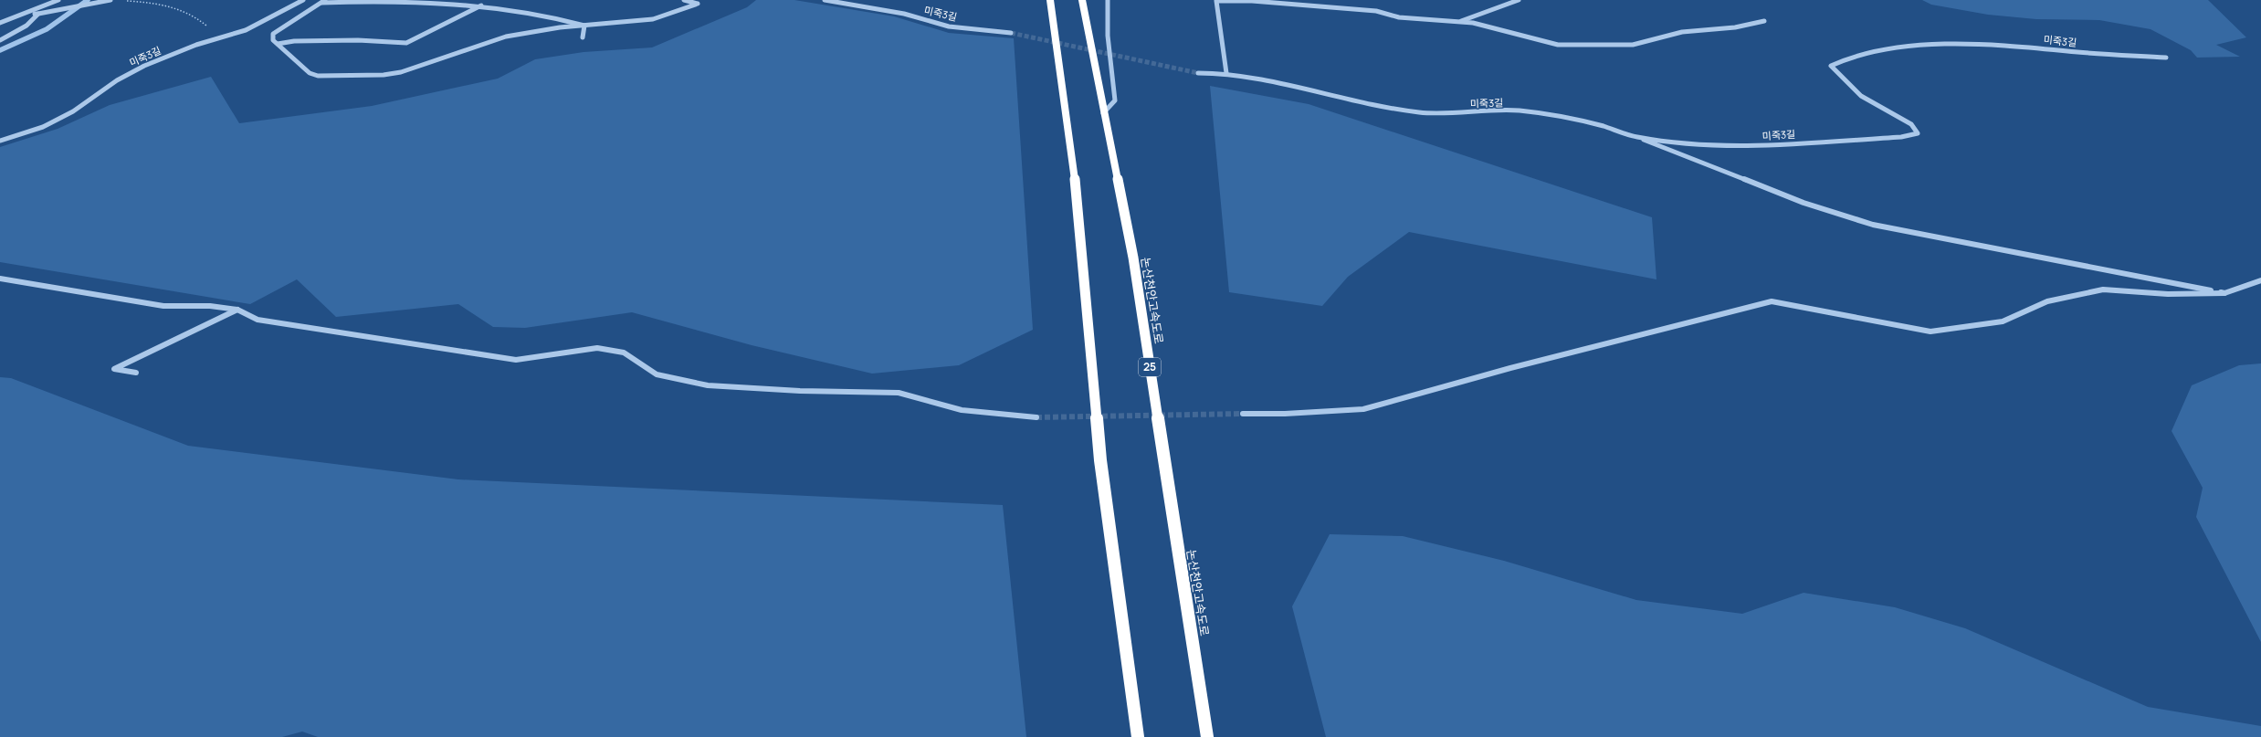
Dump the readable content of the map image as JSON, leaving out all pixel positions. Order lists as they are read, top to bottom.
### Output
{
  "streets": {
    "highway": ["논산천안고속도로", "25"],
    "street": ["미죽3길"]
  }
}
